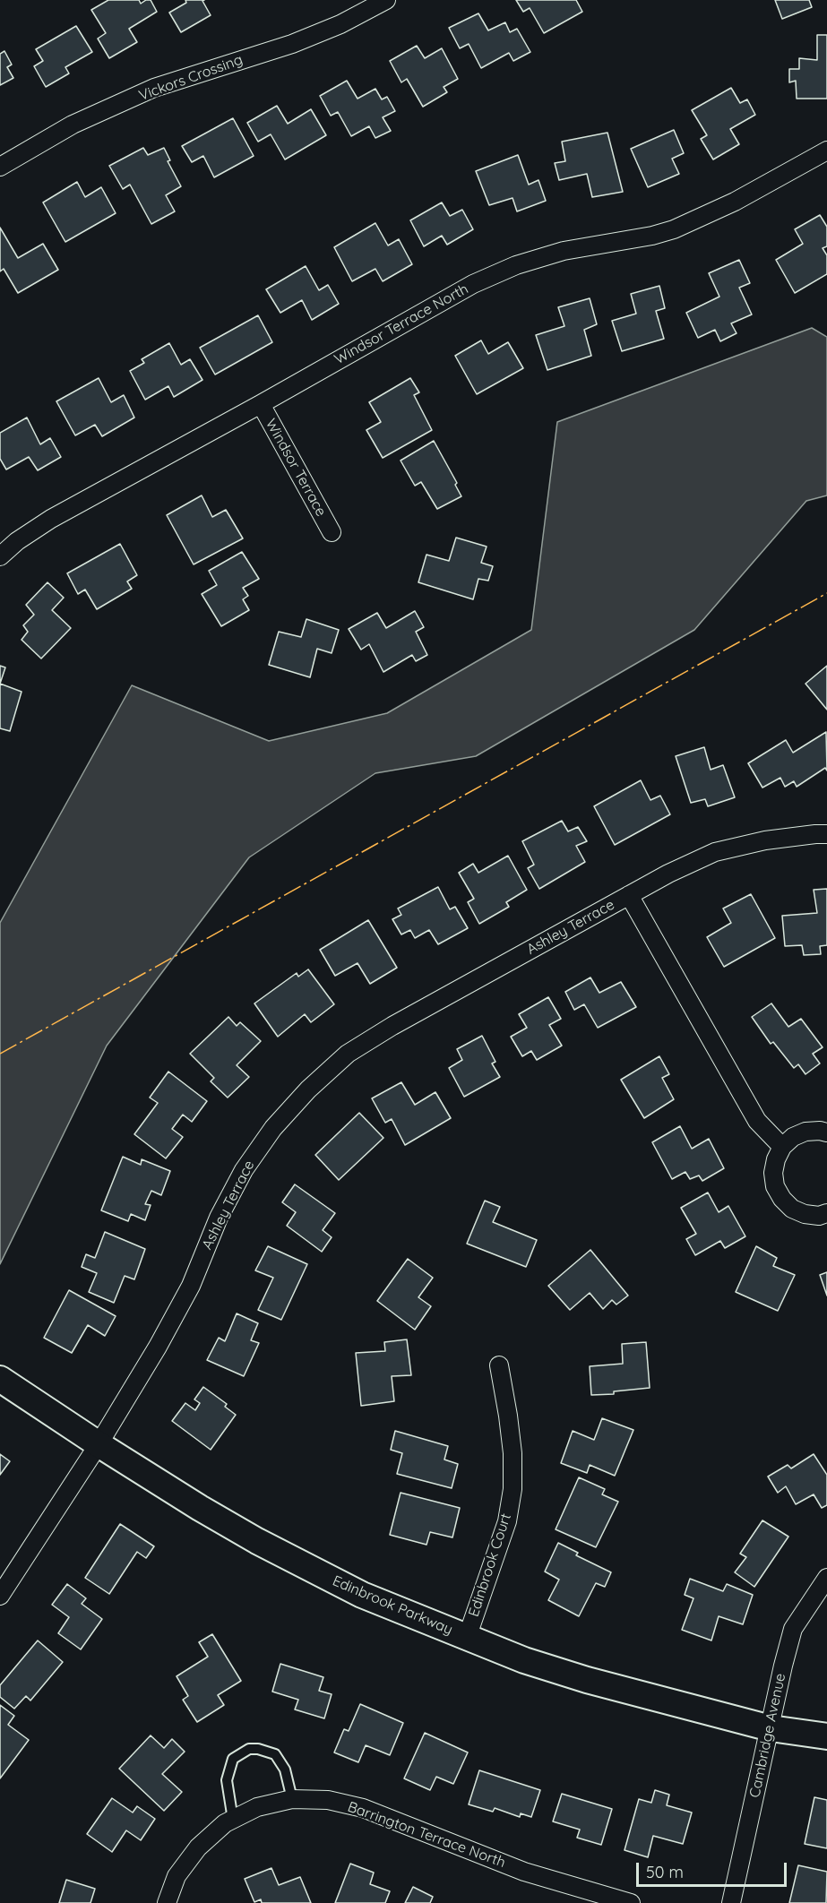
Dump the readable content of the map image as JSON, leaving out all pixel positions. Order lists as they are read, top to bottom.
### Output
{
  "streets": {
    "street": [
      "Vickors Crossing",
      "Windsor Terrace North",
      "Windsor Terrace",
      "Ashley Terrace",
      "Edinbrook Court",
      "Edinbrook Parkway",
      "Cambridge Avenue",
      "Barrington Terrace North"
    ]
  },
  "crossings": [
    ["Windsor Terrace North", "Windsor Terrace"],
    ["Ashley Terrace", "Edinbrook Parkway"],
    ["Edinbrook Court", "Edinbrook Parkway"],
    ["Edinbrook Parkway", "Cambridge Avenue"]
  ],
  "scale_bar": "50 m"
}
